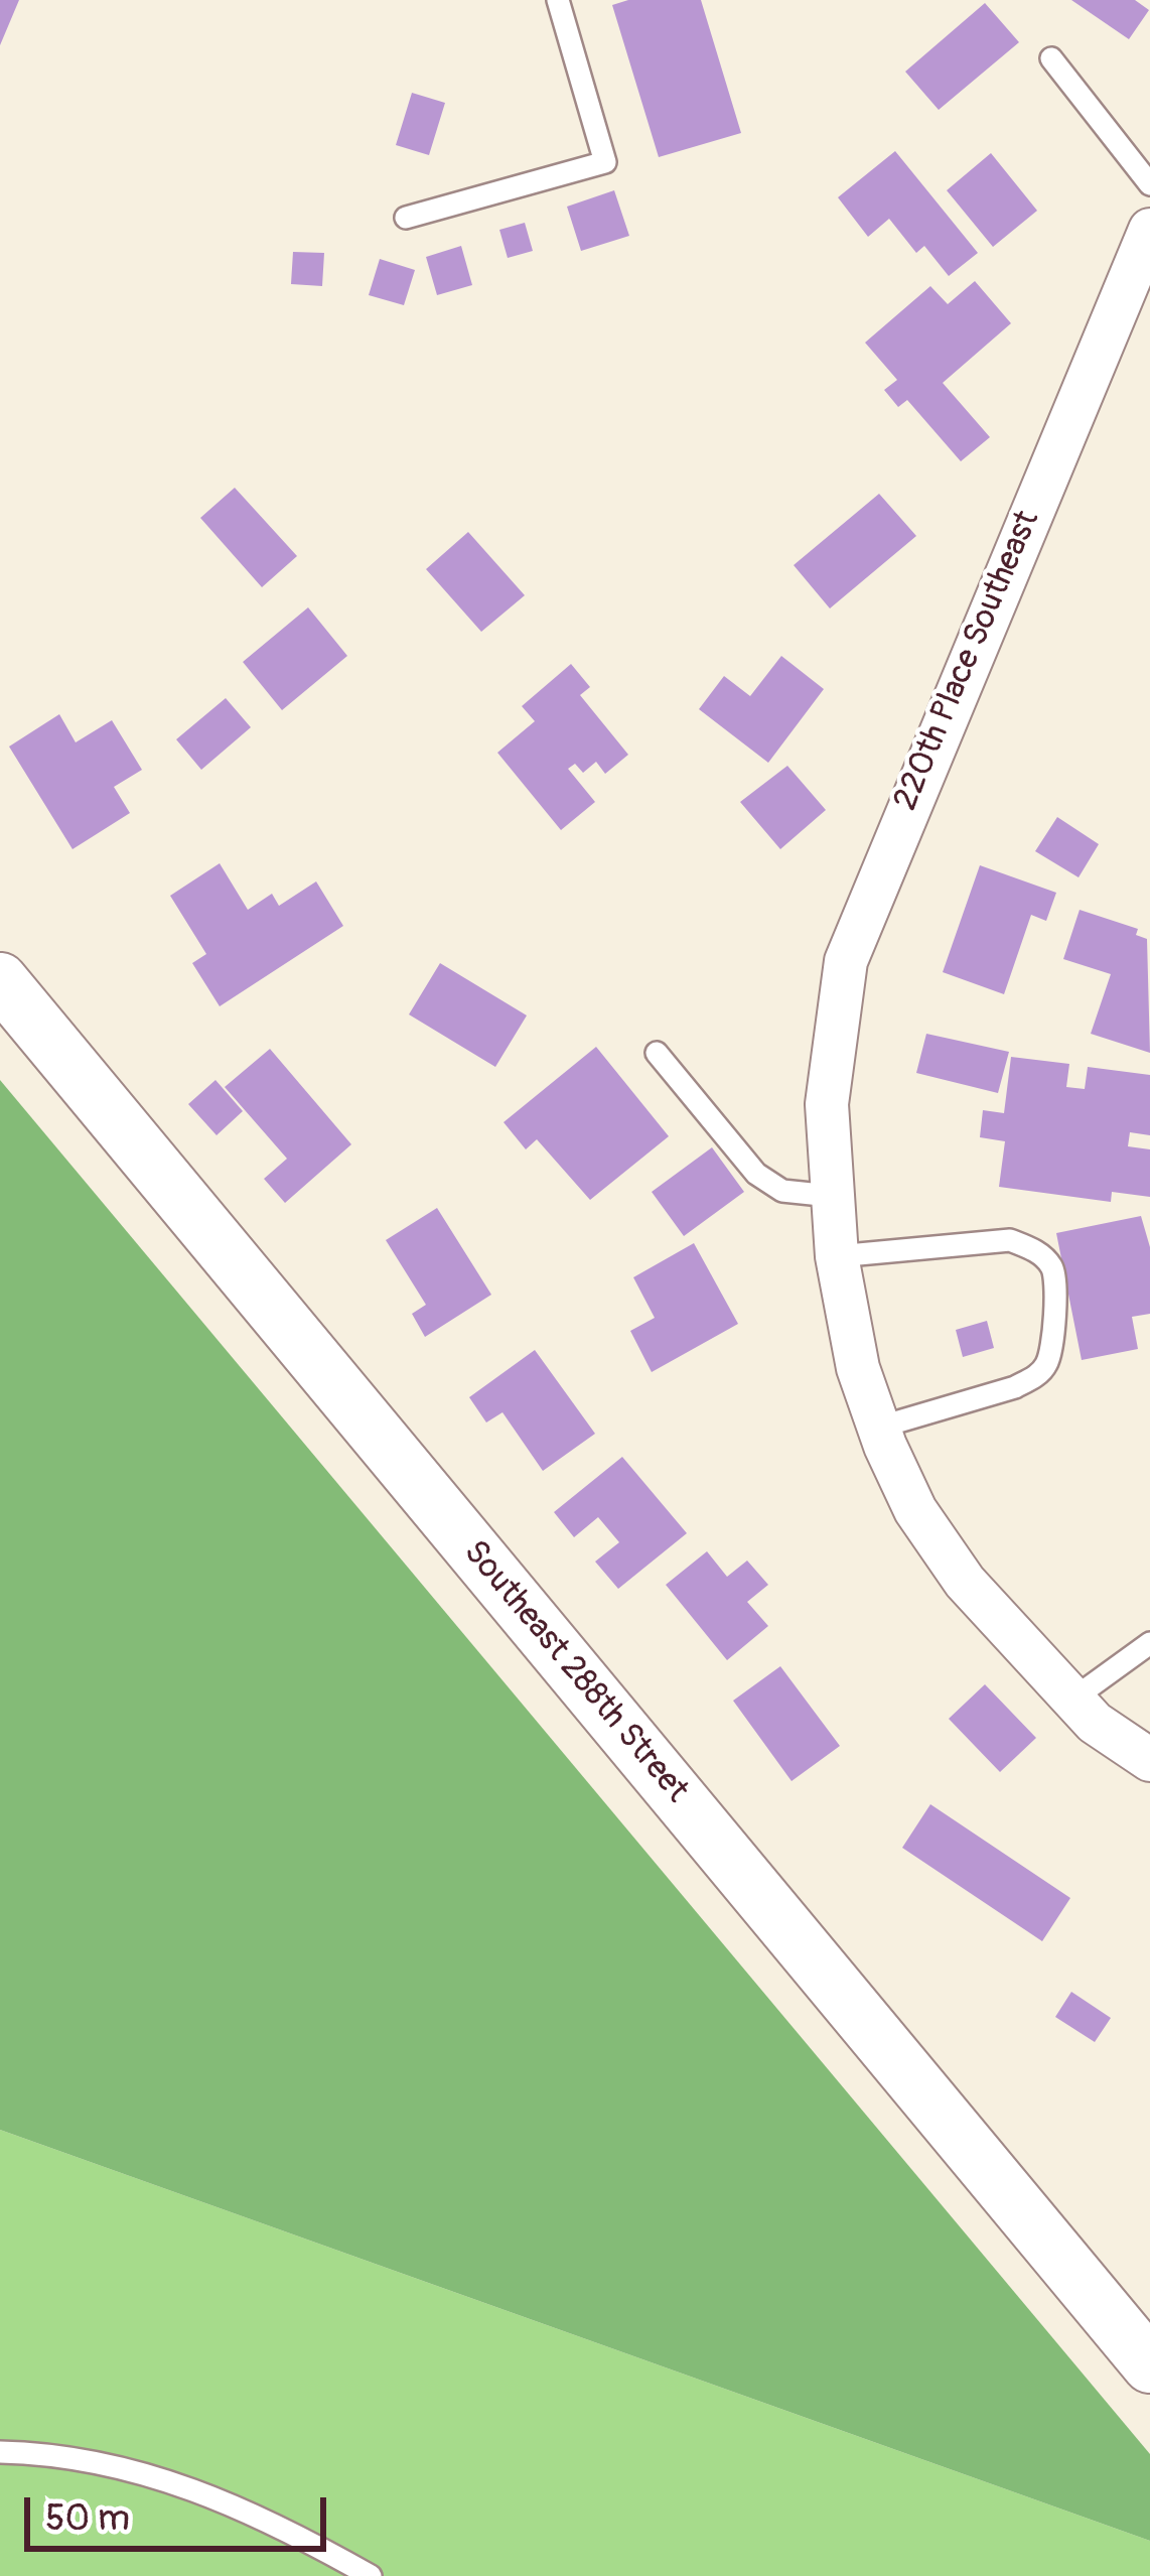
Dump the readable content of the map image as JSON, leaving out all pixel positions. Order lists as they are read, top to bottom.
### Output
{
  "streets": {
    "street": ["220th Place Southeast", "Southeast 288th Street"]
  },
  "scale_bar": "50 m"
}
